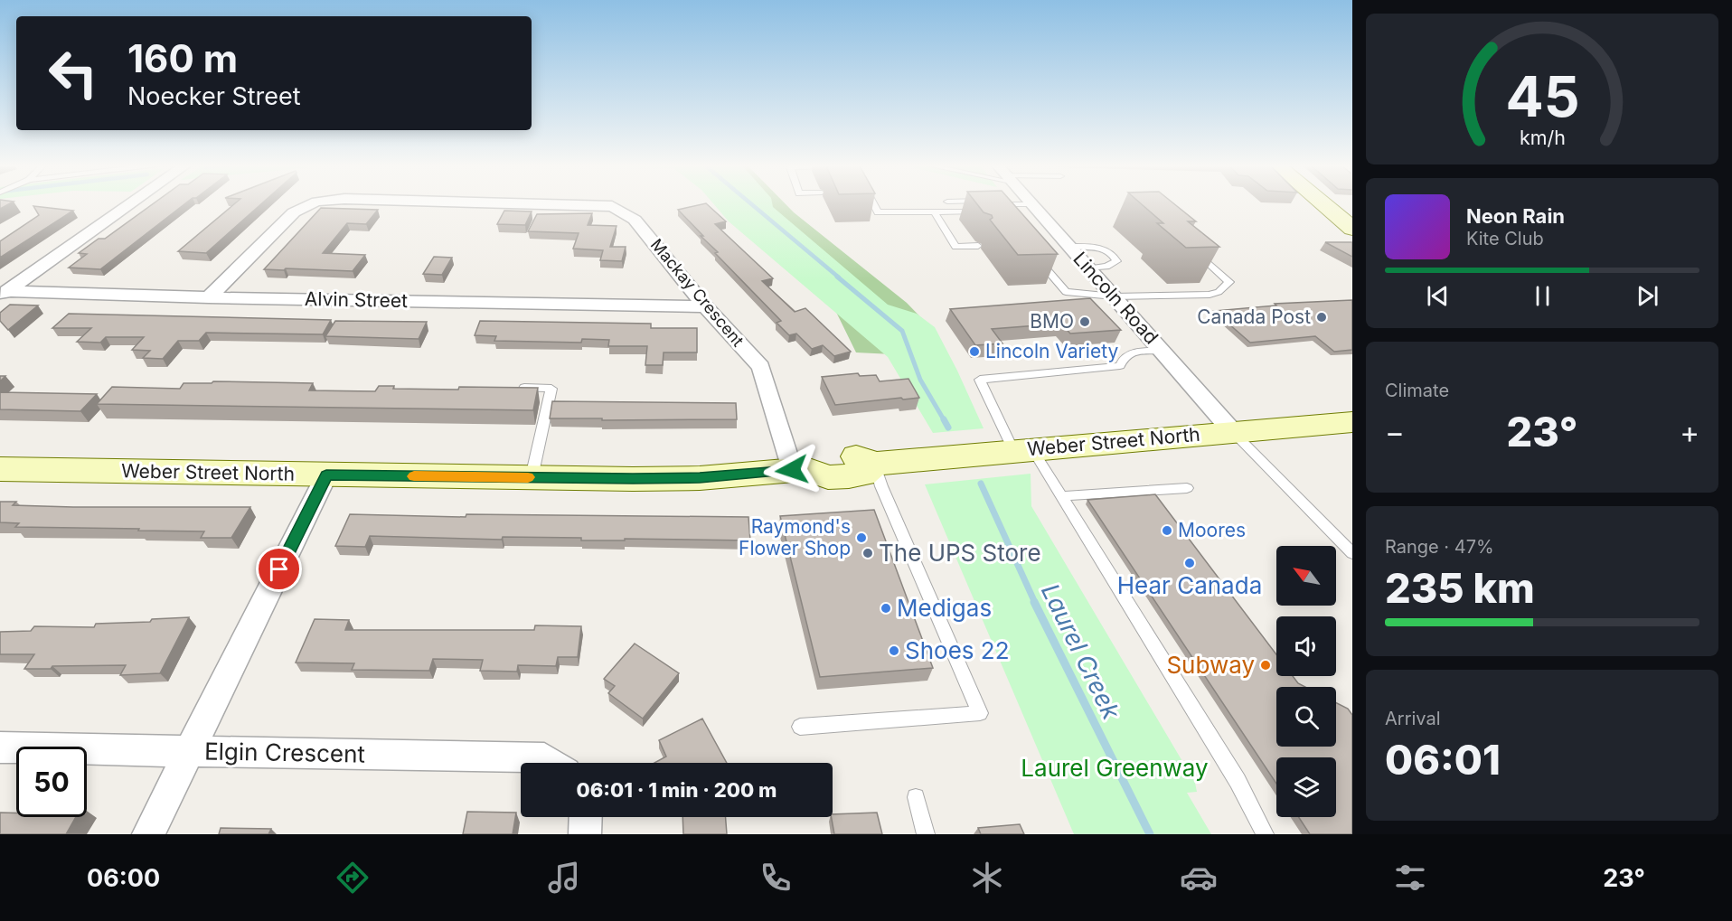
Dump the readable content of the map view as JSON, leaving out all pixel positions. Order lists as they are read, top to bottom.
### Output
{
  "streets": {
    "main road": ["Weber Street North"],
    "street": [
      "Mackay Crescent",
      "Lincoln Road",
      "Alvin Street",
      "Elgin Crescent"
    ]
  },
  "crossings": [
    ["Mackay Crescent", "Alvin Street"],
    ["Mackay Crescent", "Weber Street North"],
    ["Lincoln Road", "Weber Street North"]
  ],
  "water": ["Laurel Creek"],
  "parks": ["Laurel Greenway"],
  "places": [
    "Canada Post",
    "BMO",
    "Lincoln Variety",
    "Moores",
    "Raymond's Flower Shop",
    "The UPS Store",
    "Hear Canada",
    "Medigas",
    "Shoes 22",
    "Subway"
  ],
  "north": "top left",
  "page": {
    "turn": ["160 m", "Noecker Street"],
    "song": ["Neon Rain", "Kite Club"],
    "tile": [
      "Climate",
      ["Range · 47%", "235 km"],
      ["Arrival", "06:01"]
    ],
    "heat": ["−", "23°", "+"],
    "limit": "50",
    "trip": "06:01 · 1 min · 200 m",
    "tabs": ["06:00", "23°"],
    "gauge": ["45", "km/h"]
  }
}
